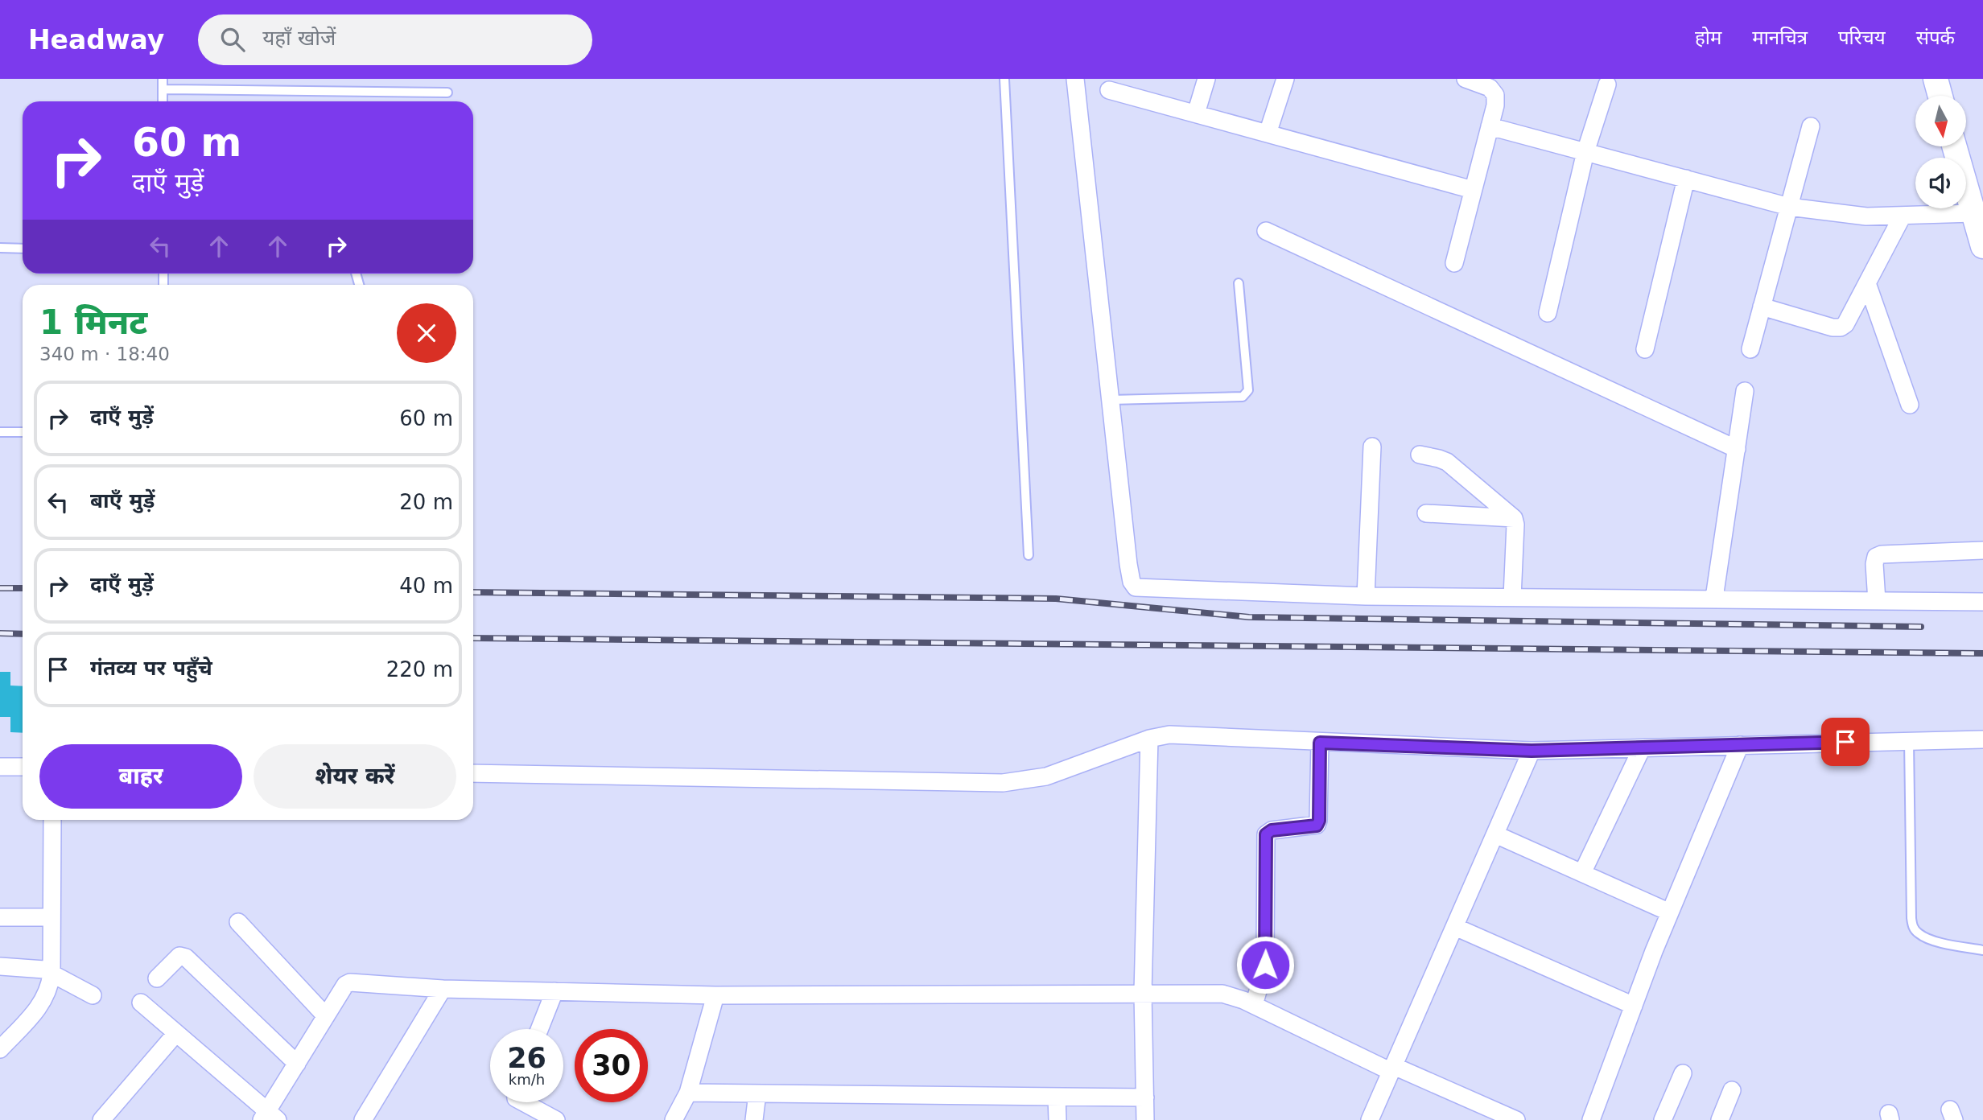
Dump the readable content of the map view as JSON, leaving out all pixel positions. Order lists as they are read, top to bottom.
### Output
{
  "north": "bottom",
  "page": {
    "header": "Headway",
    "search": "यहाँ खोजें",
    "nav": [
      "होम",
      "मानचित्र",
      "परिचय",
      "संपर्क"
    ],
    "turn": ["60 m", "दाएँ मुड़ें"],
    "heading": ["1 मिनट", "340 m · 18:40"],
    "list": [
      {
        "name": "दाएँ मुड़ें",
        "value": "60 m"
      },
      {
        "name": "बाएँ मुड़ें",
        "value": "20 m"
      },
      {
        "name": "दाएँ मुड़ें",
        "value": "40 m"
      },
      {
        "name": "गंतव्य पर पहुँचे",
        "value": "220 m"
      }
    ],
    "buttons": ["बाहर", "शेयर करें"],
    "speed": "26 km/h",
    "limit": "30"
  }
}
